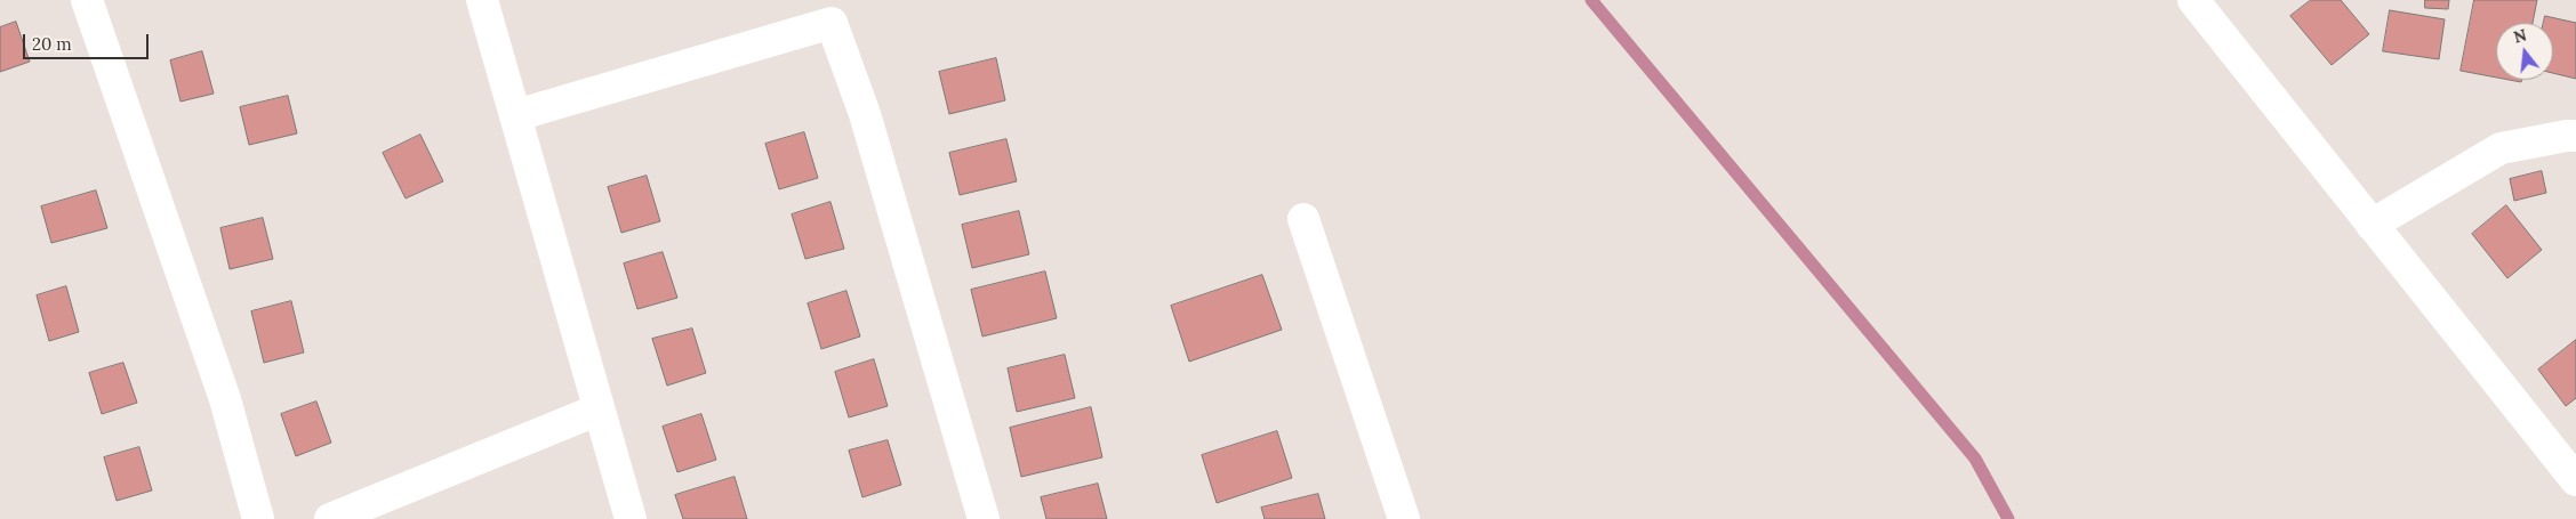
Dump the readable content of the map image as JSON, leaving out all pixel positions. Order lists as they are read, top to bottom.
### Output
{
  "scale_bar": "20 m",
  "north": "top"
}
